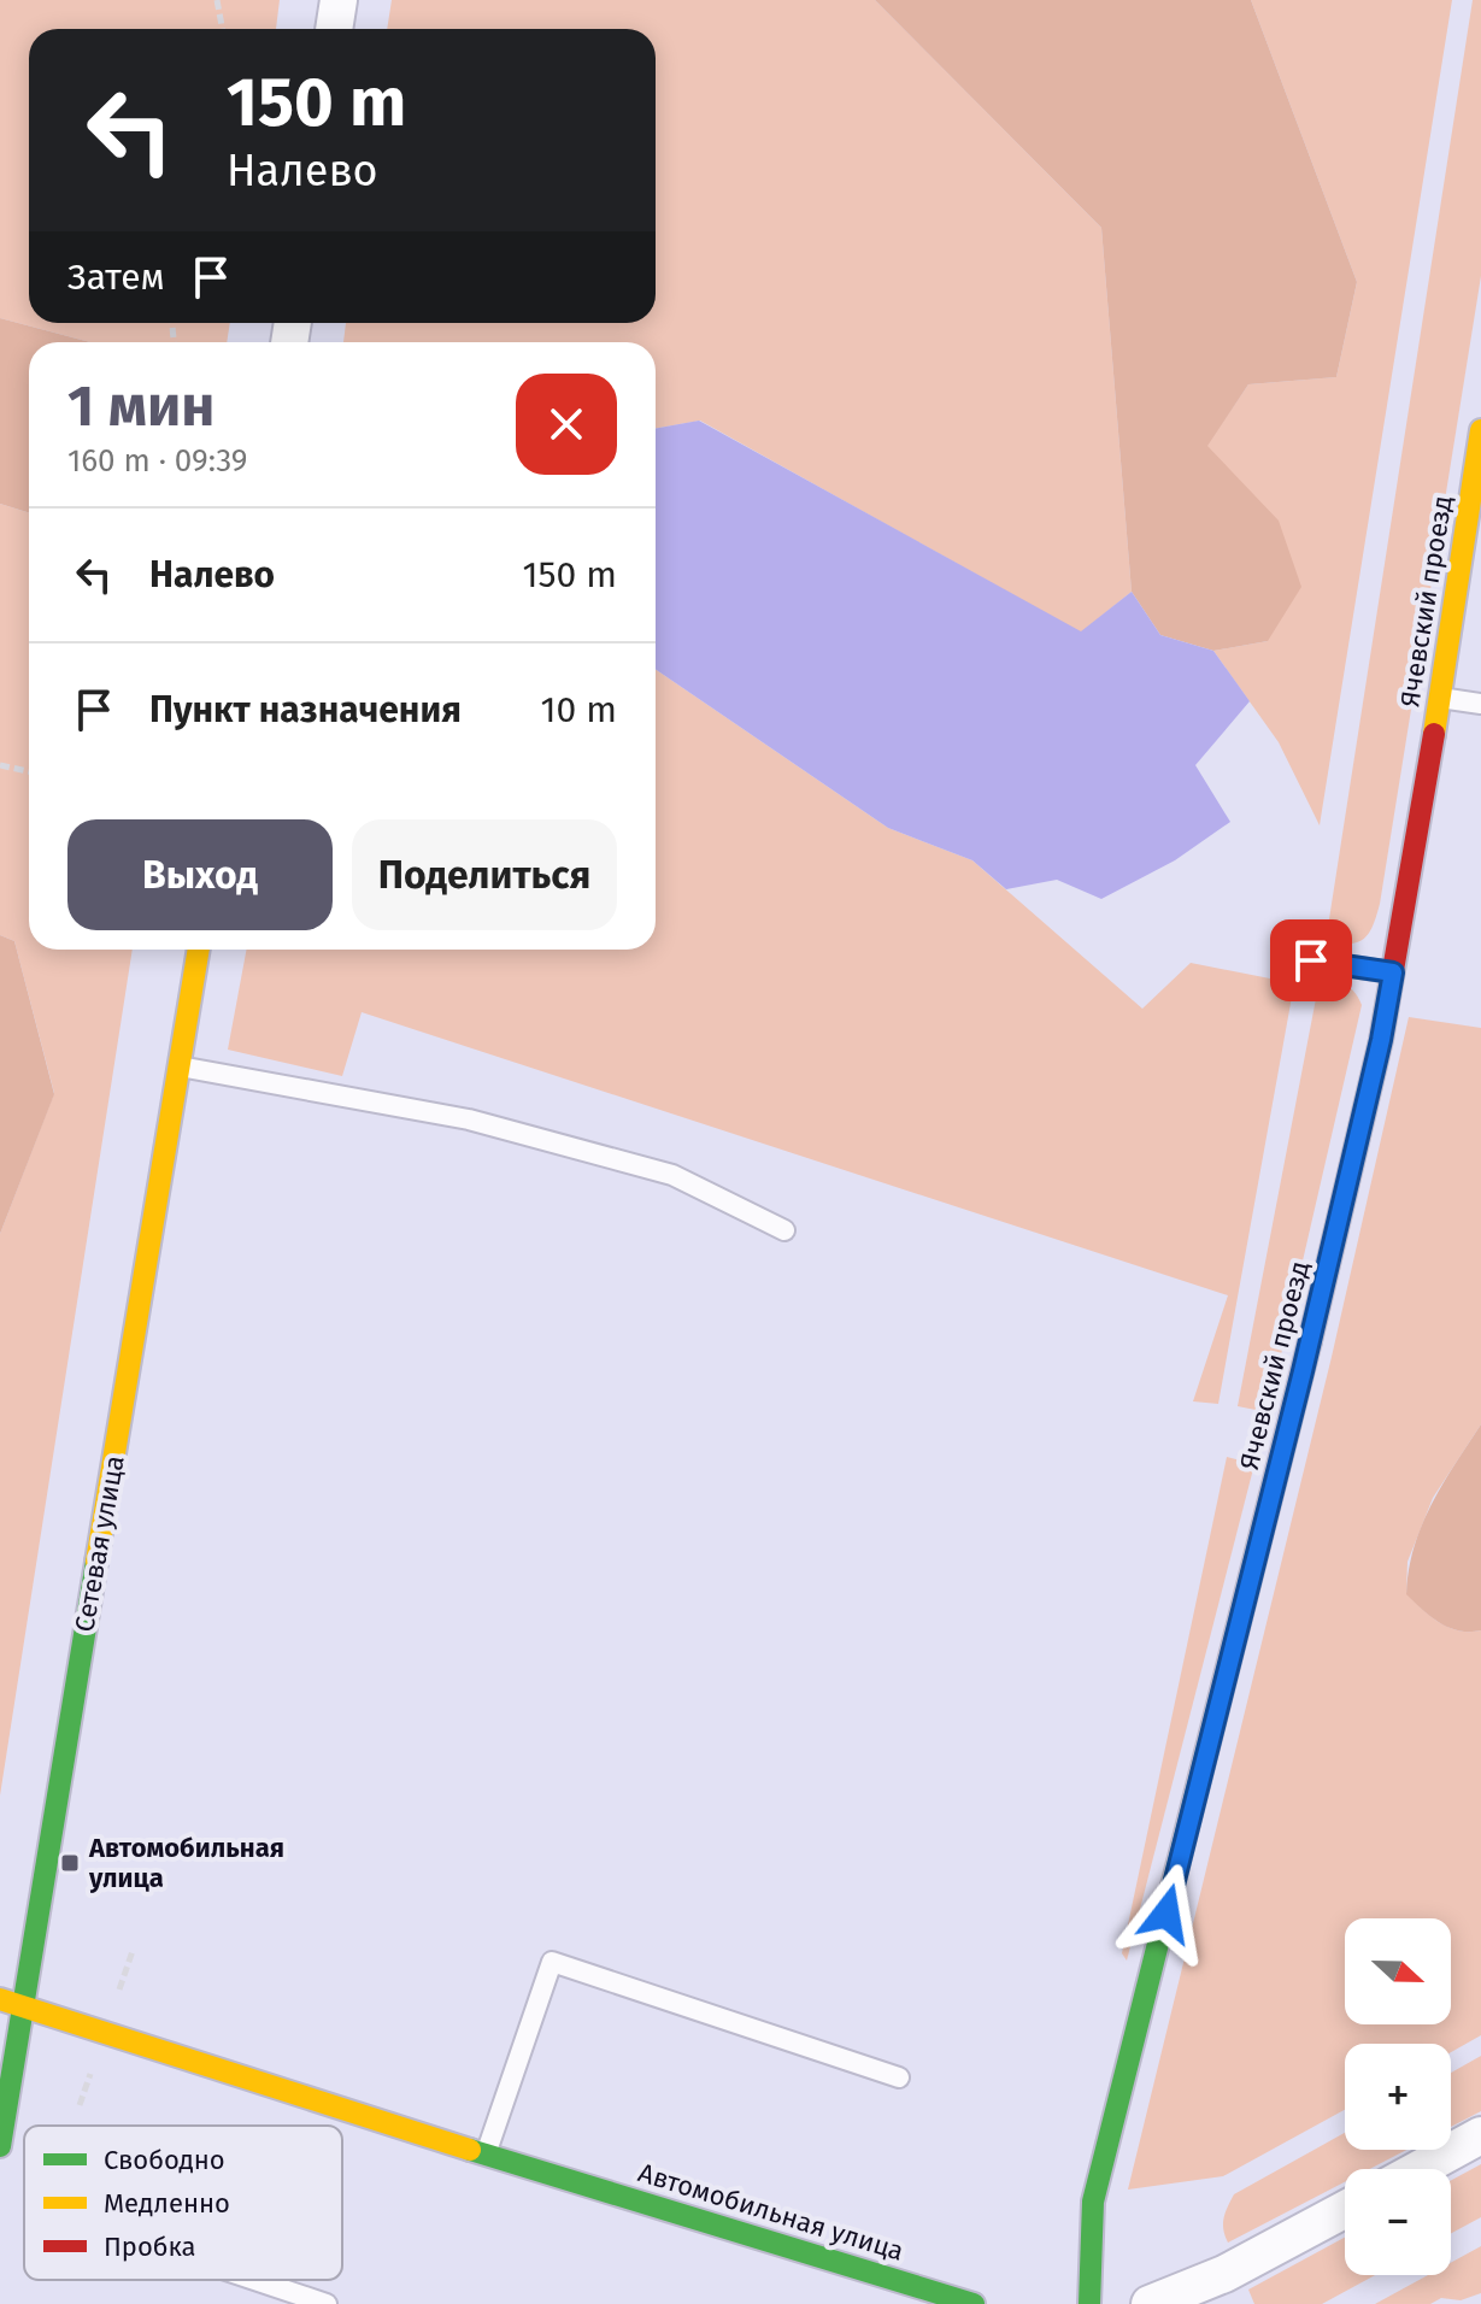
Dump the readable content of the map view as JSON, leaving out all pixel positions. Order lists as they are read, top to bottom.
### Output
{
  "streets": {
    "street": ["Ячевский проезд", "Сетевая улица", "Автомобильная улица"]
  },
  "crossings": [
    ["Сетевая улица", "Автомобильная улица"]
  ],
  "places": {
    "transit": ["Автомобильная улица"]
  },
  "legend": ["Свободно", "Медленно", "Пробка"],
  "north": "right",
  "page": {
    "turn": ["150 m", "Налево"],
    "then": "Затем",
    "heading": ["1 мин", "160 m · 09:39"],
    "list": [
      {
        "name": "Налево",
        "value": "150 m"
      },
      {
        "name": "Пункт назначения",
        "value": "10 m"
      }
    ],
    "buttons": ["Выход", "Поделиться"],
    "map_buttons": ["+", "−"]
  }
}
